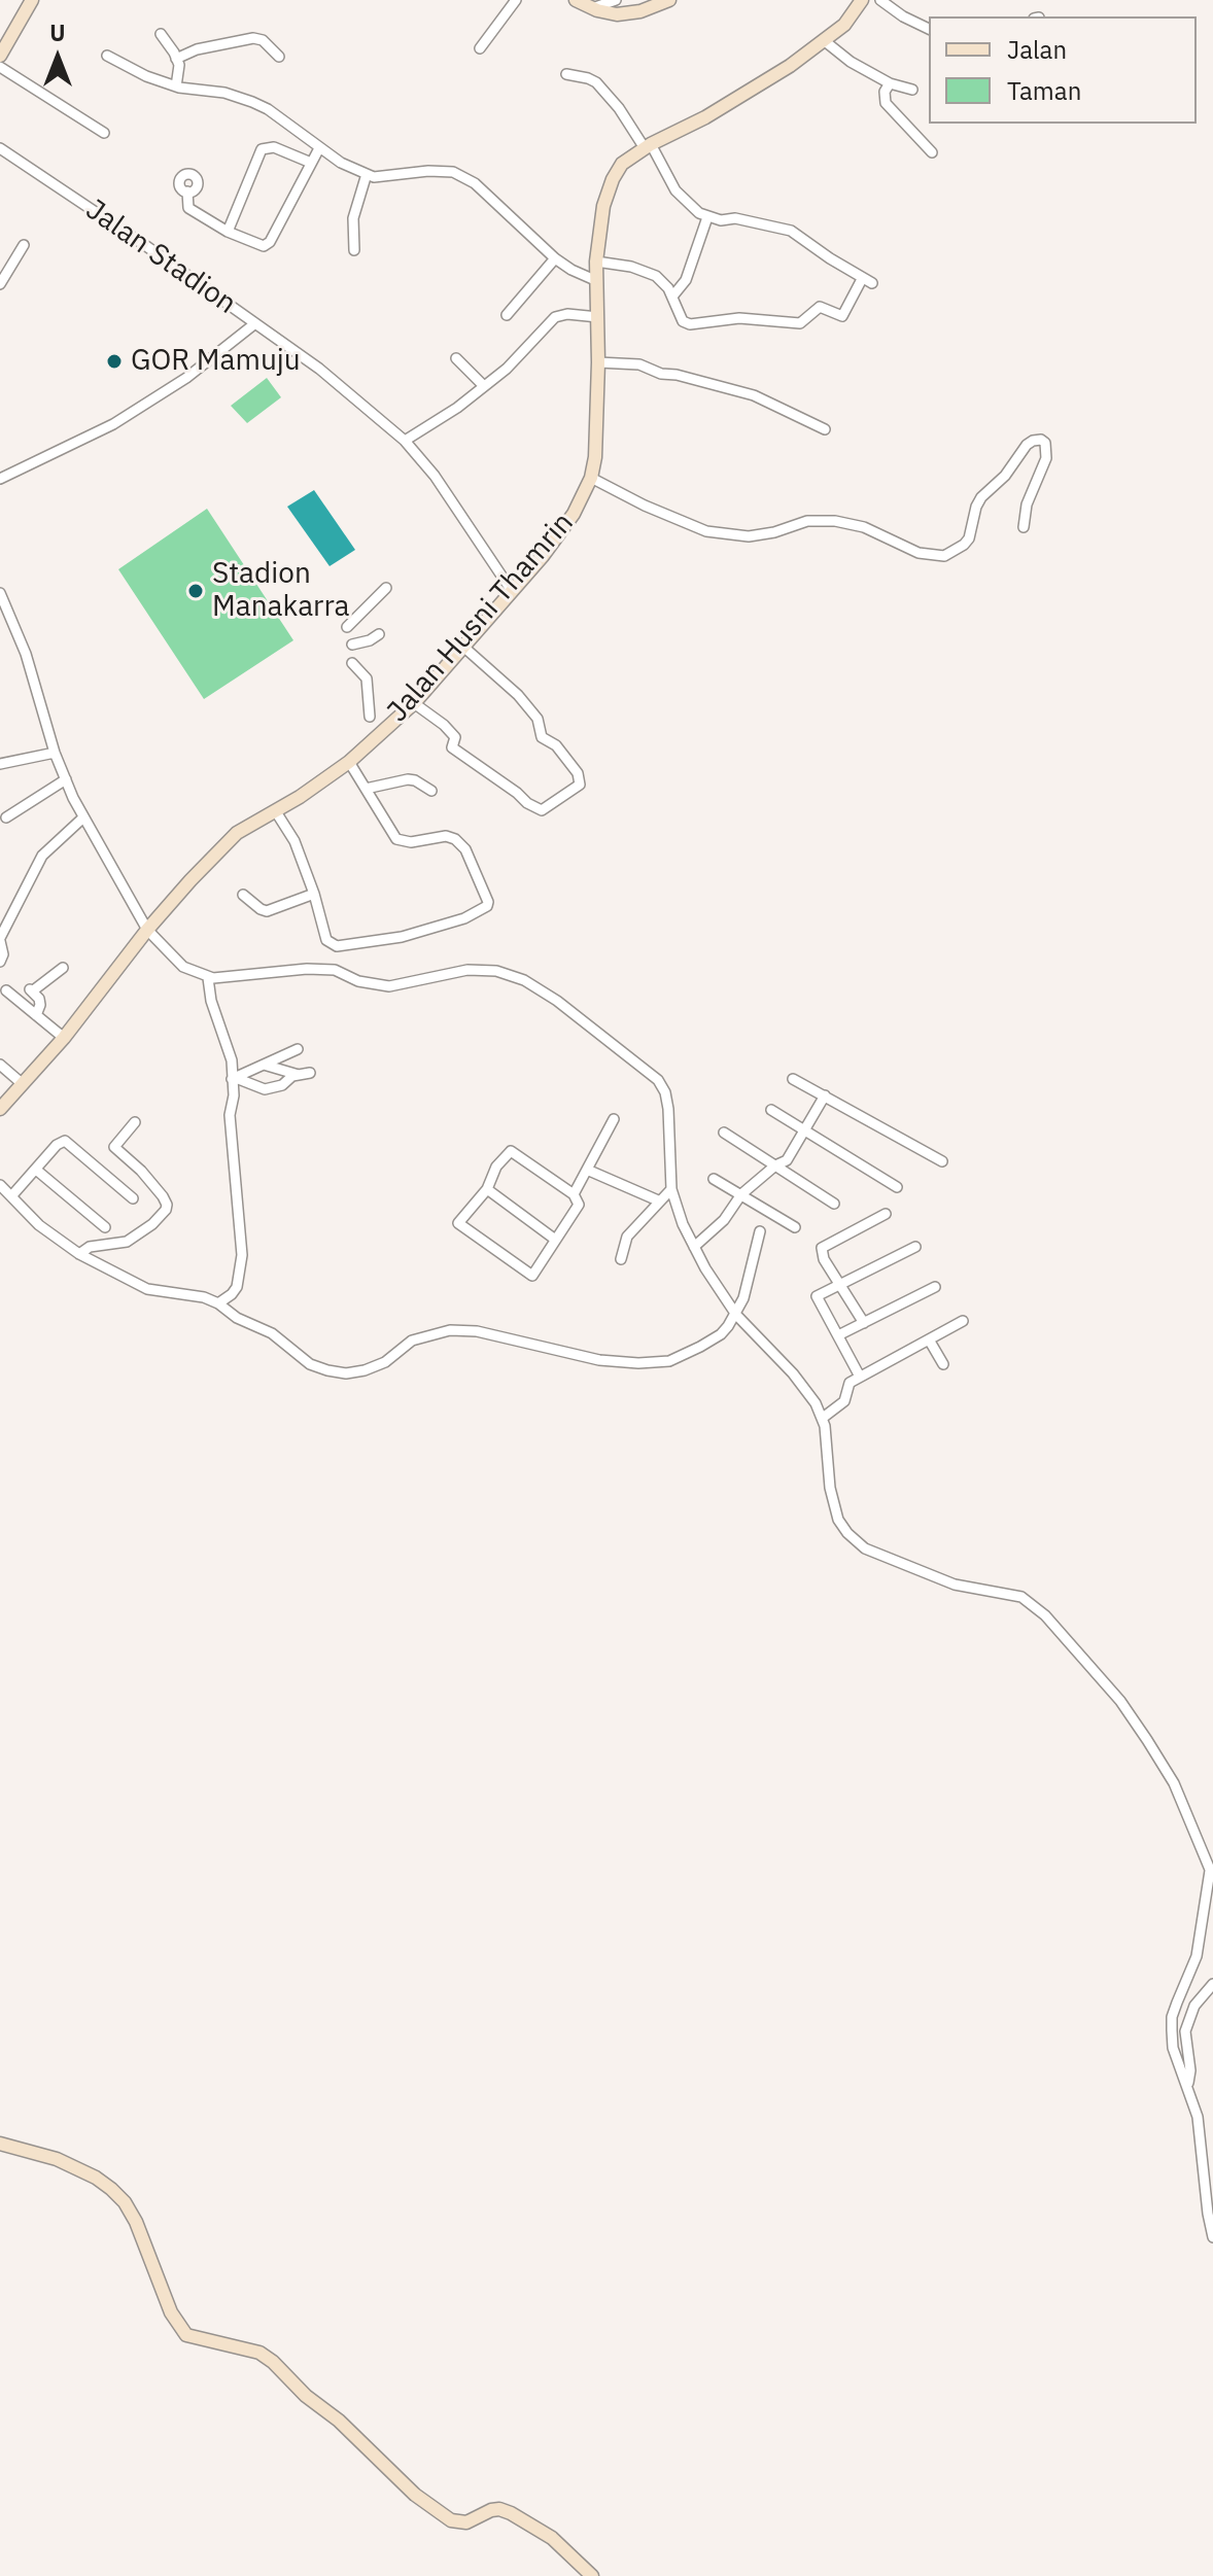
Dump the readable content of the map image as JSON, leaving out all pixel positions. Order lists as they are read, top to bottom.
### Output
{
  "streets": {
    "street": ["Jalan Stadion", "Jalan Husni Thamrin"]
  },
  "crossings": [
    ["Jalan Stadion", "Jalan Husni Thamrin"]
  ],
  "places": ["GOR Mamuju", "Stadion Manakarra"],
  "legend": ["Jalan", "Taman"],
  "north": "top"
}
